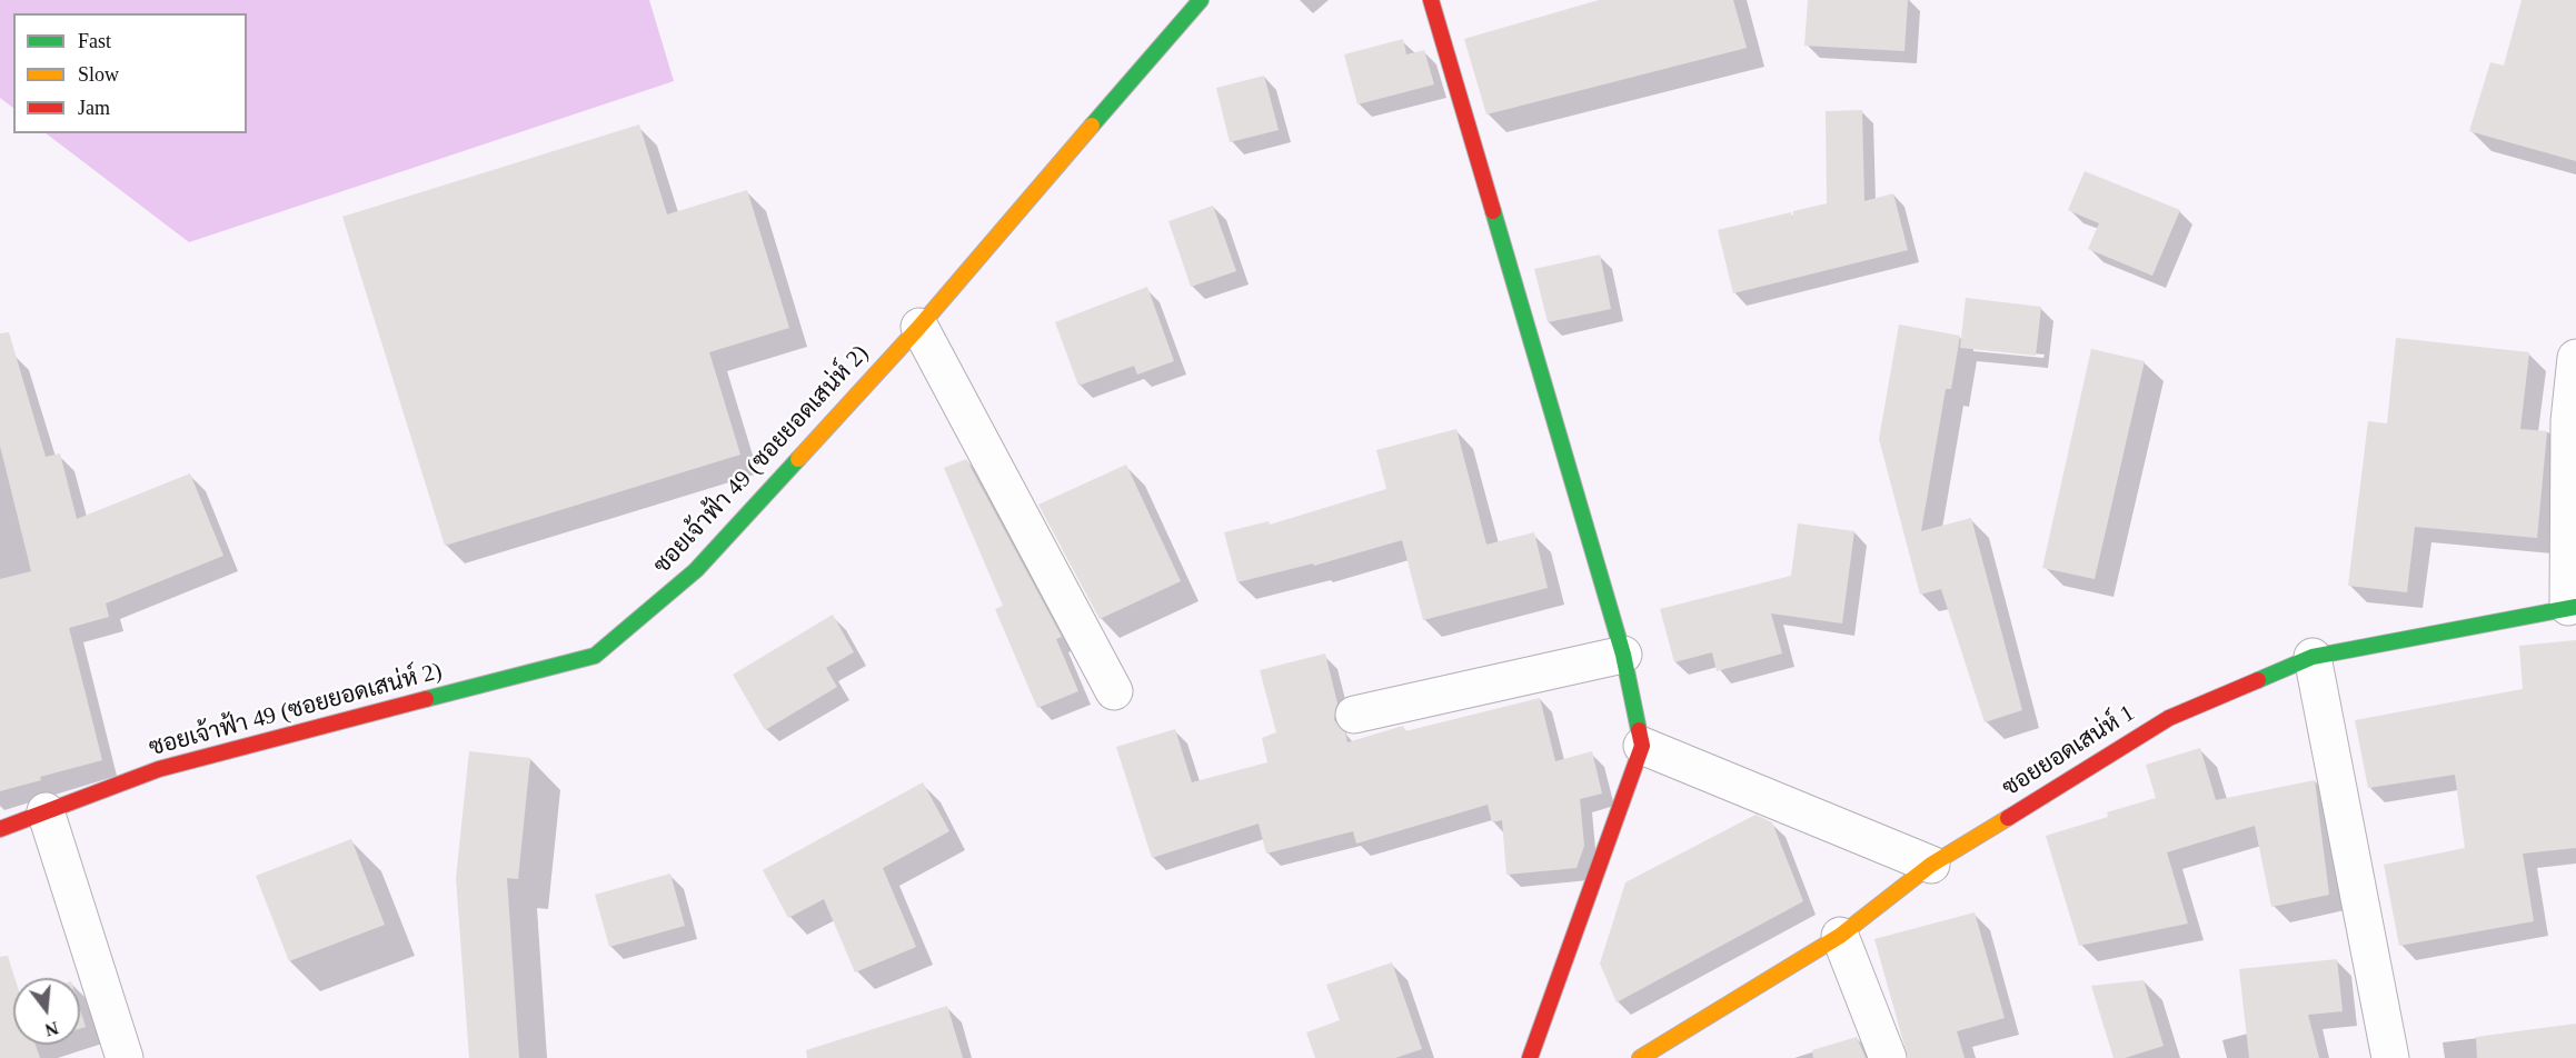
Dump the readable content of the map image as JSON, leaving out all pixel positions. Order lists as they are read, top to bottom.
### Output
{
  "streets": {
    "street": ["ซอยเจ้าฟ้า 49 (ซอยยอดเสน่ห์ 2)", "ซอยยอดเสน่ห์ 1"]
  },
  "legend": ["Fast", "Slow", "Jam"],
  "north": "bottom"
}
